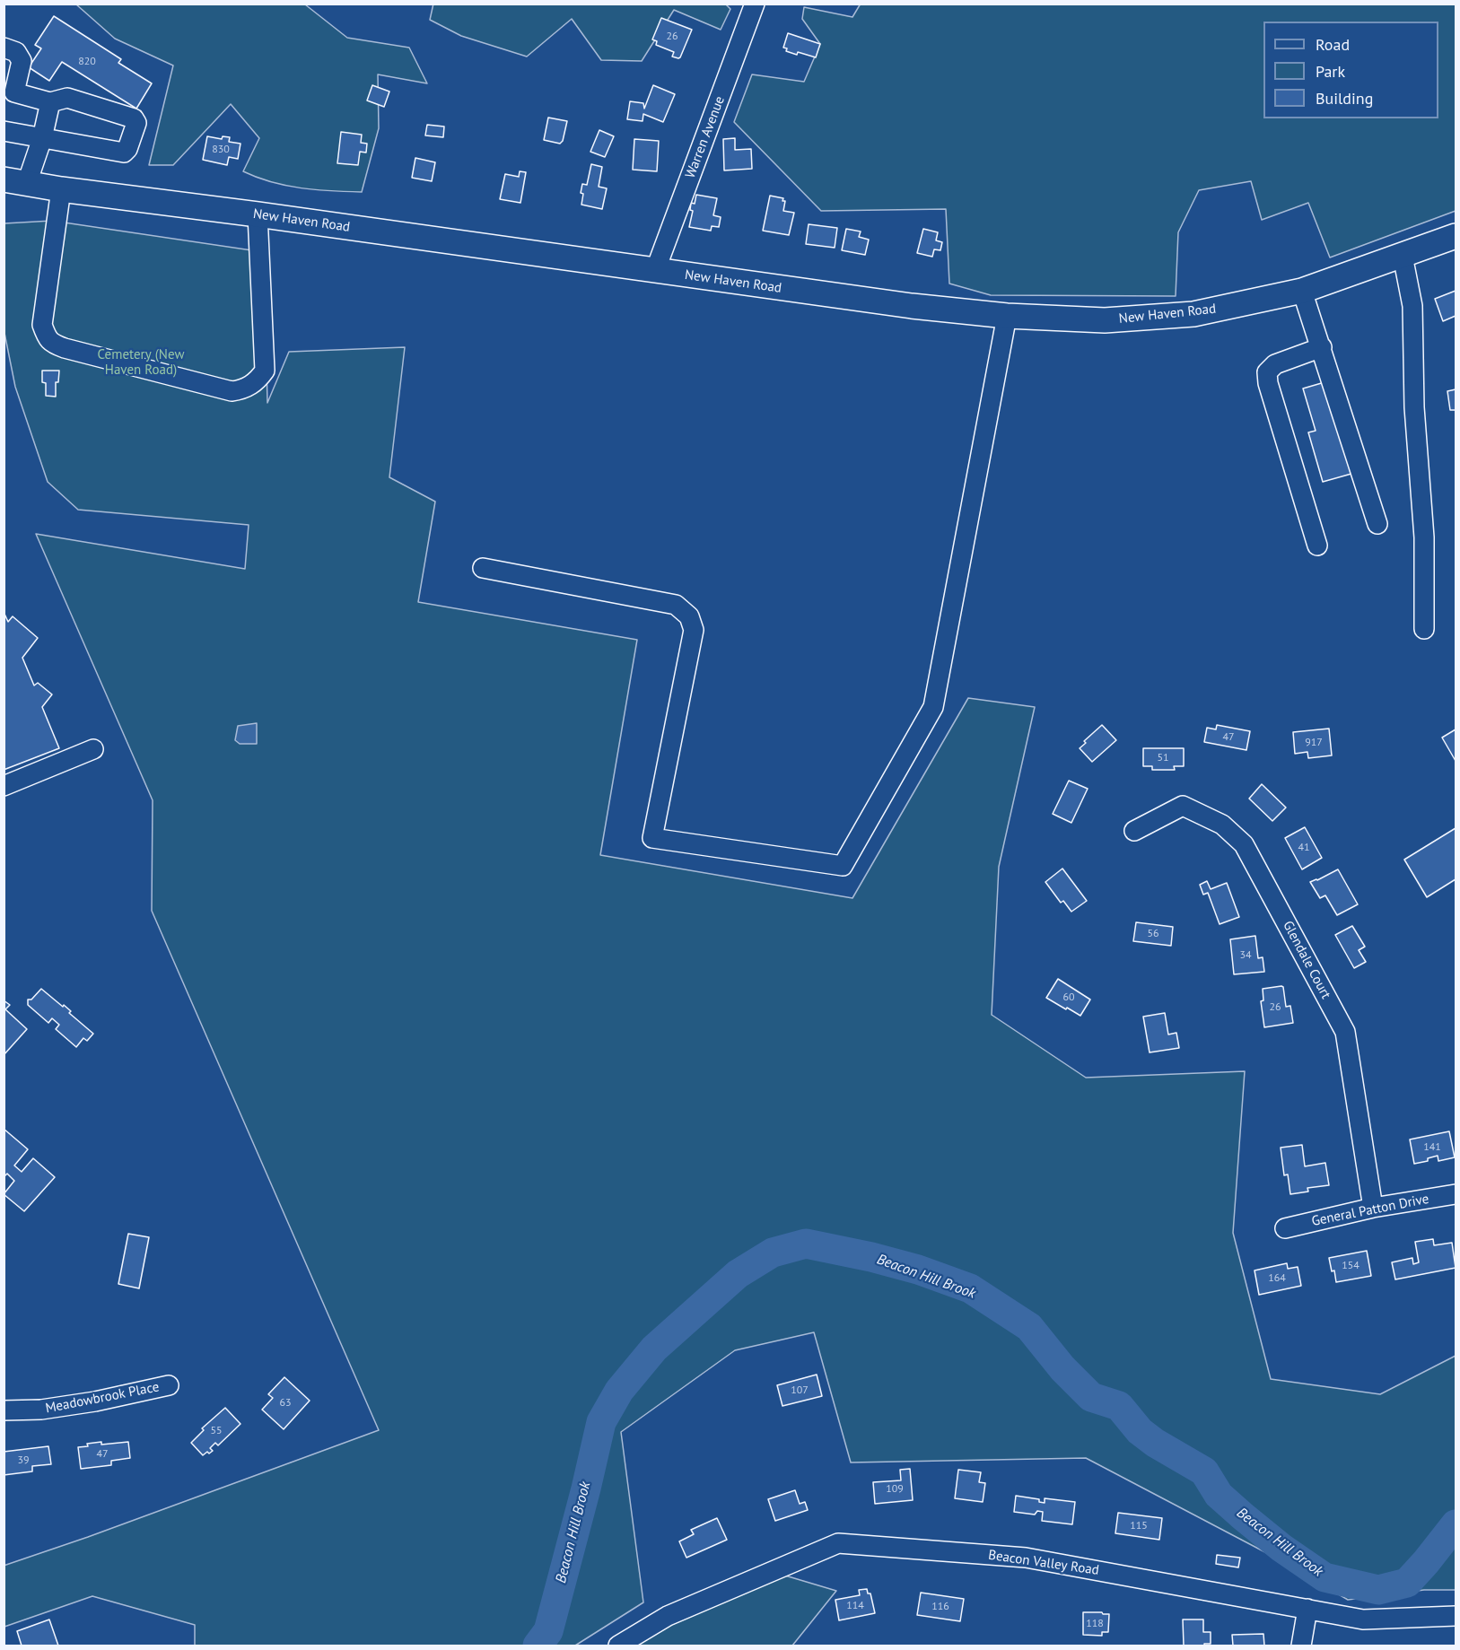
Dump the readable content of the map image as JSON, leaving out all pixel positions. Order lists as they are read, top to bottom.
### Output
{
  "streets": {
    "main road": ["New Haven Road"],
    "street": [
      "Warren Avenue",
      "Glendale Court",
      "General Patton Drive",
      "Meadowbrook Place",
      "Beacon Valley Road"
    ]
  },
  "crossings": [
    ["Warren Avenue", "New Haven Road"],
    ["Glendale Court", "General Patton Drive"]
  ],
  "water": ["Beacon Hill Brook"],
  "parks": ["Cemetery (New Haven Road)"],
  "house_numbers": [
    "26",
    "820",
    "830",
    "47",
    "917",
    "51",
    "41",
    "56",
    "34",
    "60",
    "26",
    "141",
    "154",
    "164",
    "107",
    "63",
    "55",
    "47",
    "39",
    "109",
    "115",
    "114",
    "116",
    "118"
  ],
  "legend": ["Road", "Park", "Building"]
}
